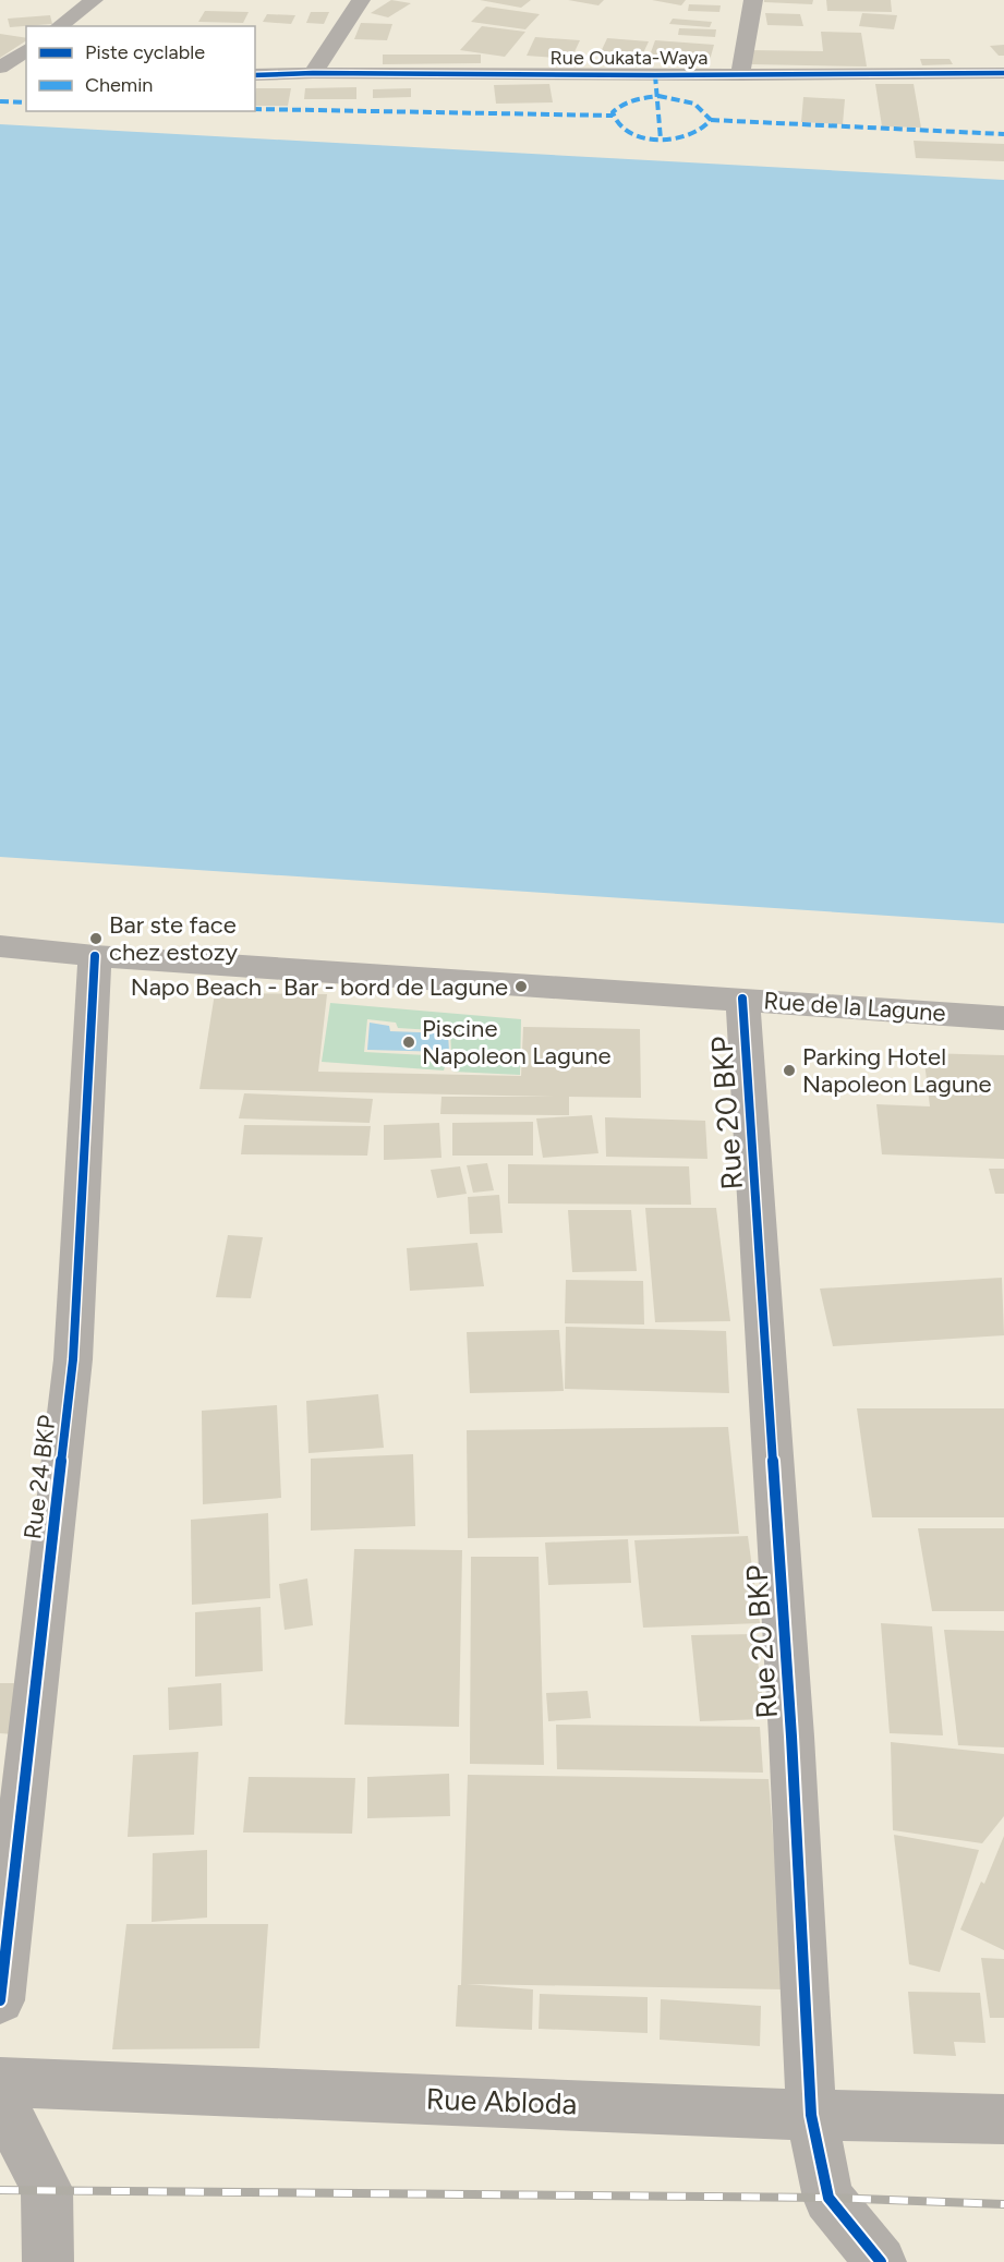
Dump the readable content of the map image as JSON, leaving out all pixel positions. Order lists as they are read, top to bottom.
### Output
{
  "streets": {
    "street": [
      "Rue Oukata-Waya",
      "Rue de la Lagune",
      "Rue 20 BKP",
      "Rue 24 BKP",
      "Rue Abloda"
    ]
  },
  "crossings": [
    ["Rue de la Lagune", "Rue 20 BKP"],
    ["Rue de la Lagune", "Rue 24 BKP"],
    ["Rue 20 BKP", "Rue Abloda"]
  ],
  "places": [
    "Bar ste face chez estozy",
    "Napo Beach - Bar - bord de Lagune",
    "Piscine Napoleon Lagune",
    "Parking Hotel Napoleon Lagune"
  ],
  "legend": ["Piste cyclable", "Chemin"]
}
